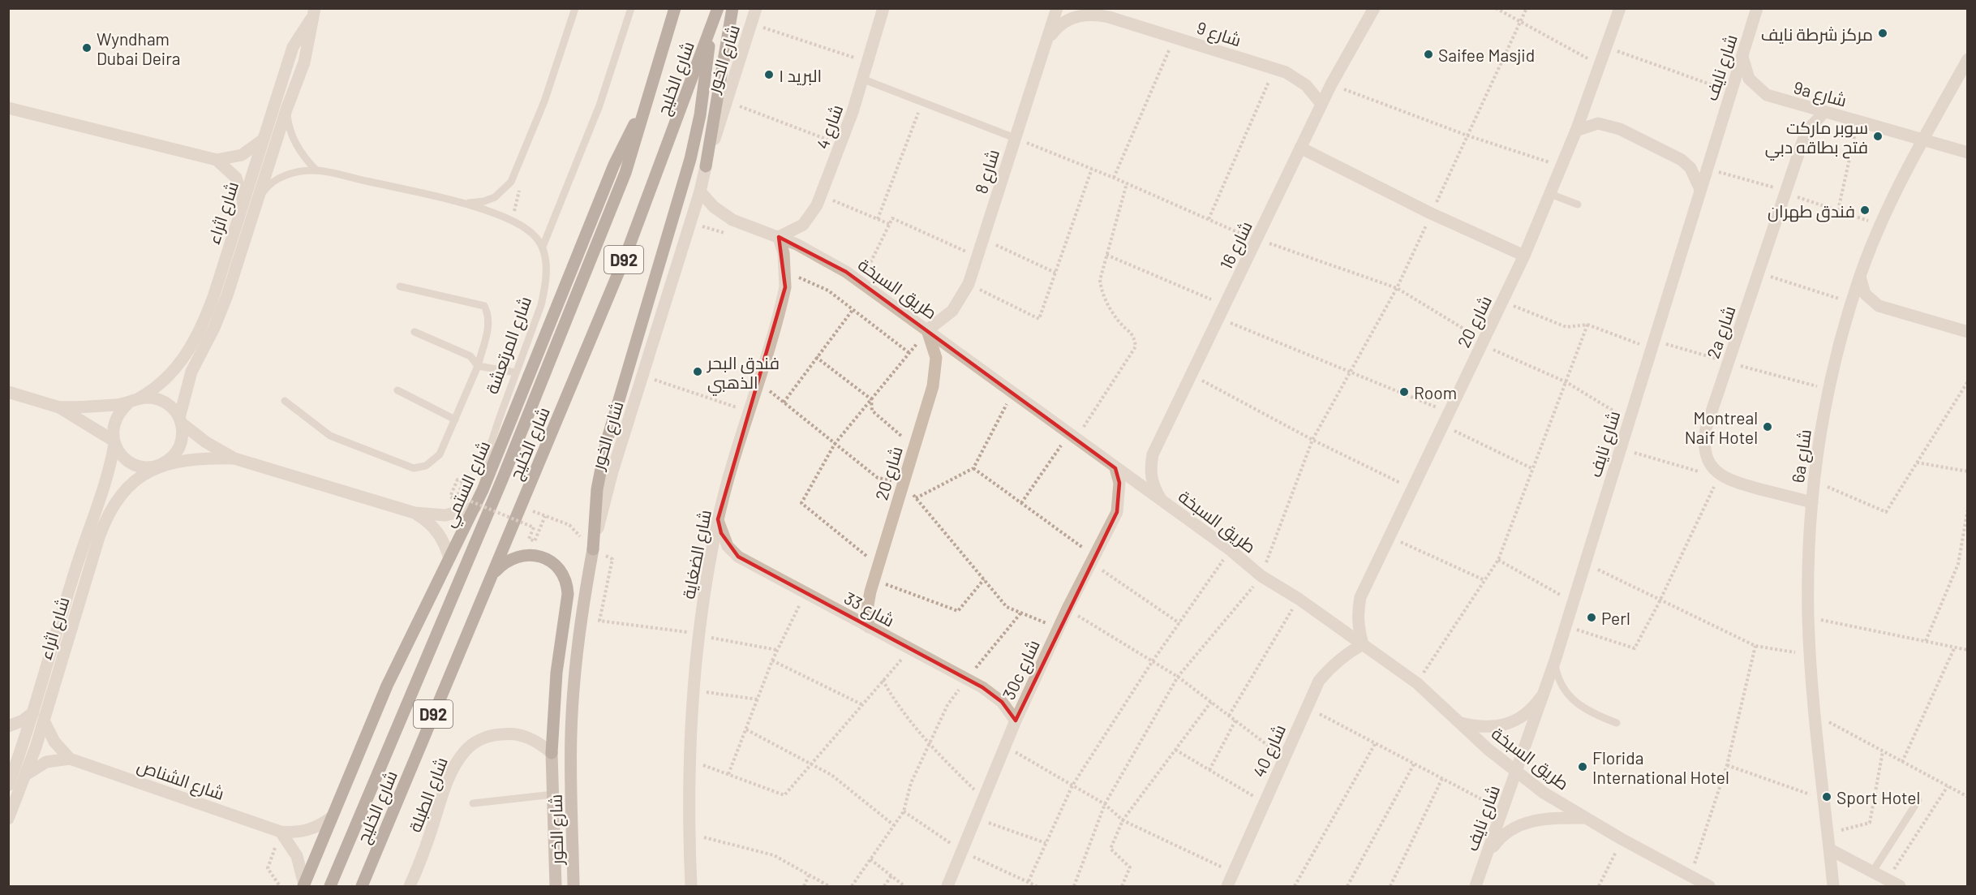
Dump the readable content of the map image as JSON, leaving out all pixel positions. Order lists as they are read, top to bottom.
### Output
{
  "streets": {
    "main road": [
      "شارع الخور",
      "شارع الخليج",
      "D92",
      "شارع الستمي"
    ],
    "street": [
      "شارع 9",
      "شارع نايف",
      "9a شارع",
      "شارع 4",
      "شارع 8",
      "شارع اثراء",
      "شارع 16",
      "طريق السبخة",
      "شارع 20",
      "2a شارع",
      "6a شارع",
      "شارع الضغاية",
      "شارع 33",
      "30c شارع",
      "شارع 40",
      "شارع الشناص",
      "شارع الطبلة"
    ],
    "lane": ["شارع المرتعشة"]
  },
  "crossings": [
    ["شارع 9", "شارع 8"],
    ["شارع 9", "شارع 16"],
    ["شارع الخور", "طريق السبخة"],
    ["شارع الخور", "شارع الطبلة"],
    ["شارع نايف", "9a شارع"],
    ["شارع نايف", "طريق السبخة"],
    ["شارع الخليج", "شارع الستمي"],
    ["9a شارع", "2a شارع"],
    ["9a شارع", "6a شارع"],
    ["شارع 4", "طريق السبخة"],
    ["شارع 4", "شارع الضغاية"],
    ["شارع 8", "طريق السبخة"],
    ["شارع 8", "شارع 20"],
    ["شارع اثراء", "شارع الشناص"],
    ["شارع 16", "طريق السبخة"],
    ["طريق السبخة", "شارع 20"],
    ["طريق السبخة", "شارع الضغاية"],
    ["طريق السبخة", "30c شارع"],
    ["طريق السبخة", "شارع 40"],
    ["شارع 20", "شارع 33"],
    ["شارع 20", "شارع 40"],
    ["شارع المرتعشة", "شارع الستمي"],
    ["شارع الستمي", "شارع الشناص"],
    ["شارع الضغاية", "شارع 33"],
    ["شارع 33", "30c شارع"]
  ],
  "places": [
    "مركز شرطة نايف",
    "Wyndham Dubai Deira",
    "Saifee Masjid",
    "البريد ١",
    "سوبر ماركت فتح بطاقه دبي",
    "فندق طهران",
    "فندق البحر الذهبي",
    "Room",
    "Montreal Naif Hotel",
    "Perl",
    "Florida International Hotel",
    "Sport Hotel"
  ]
}
